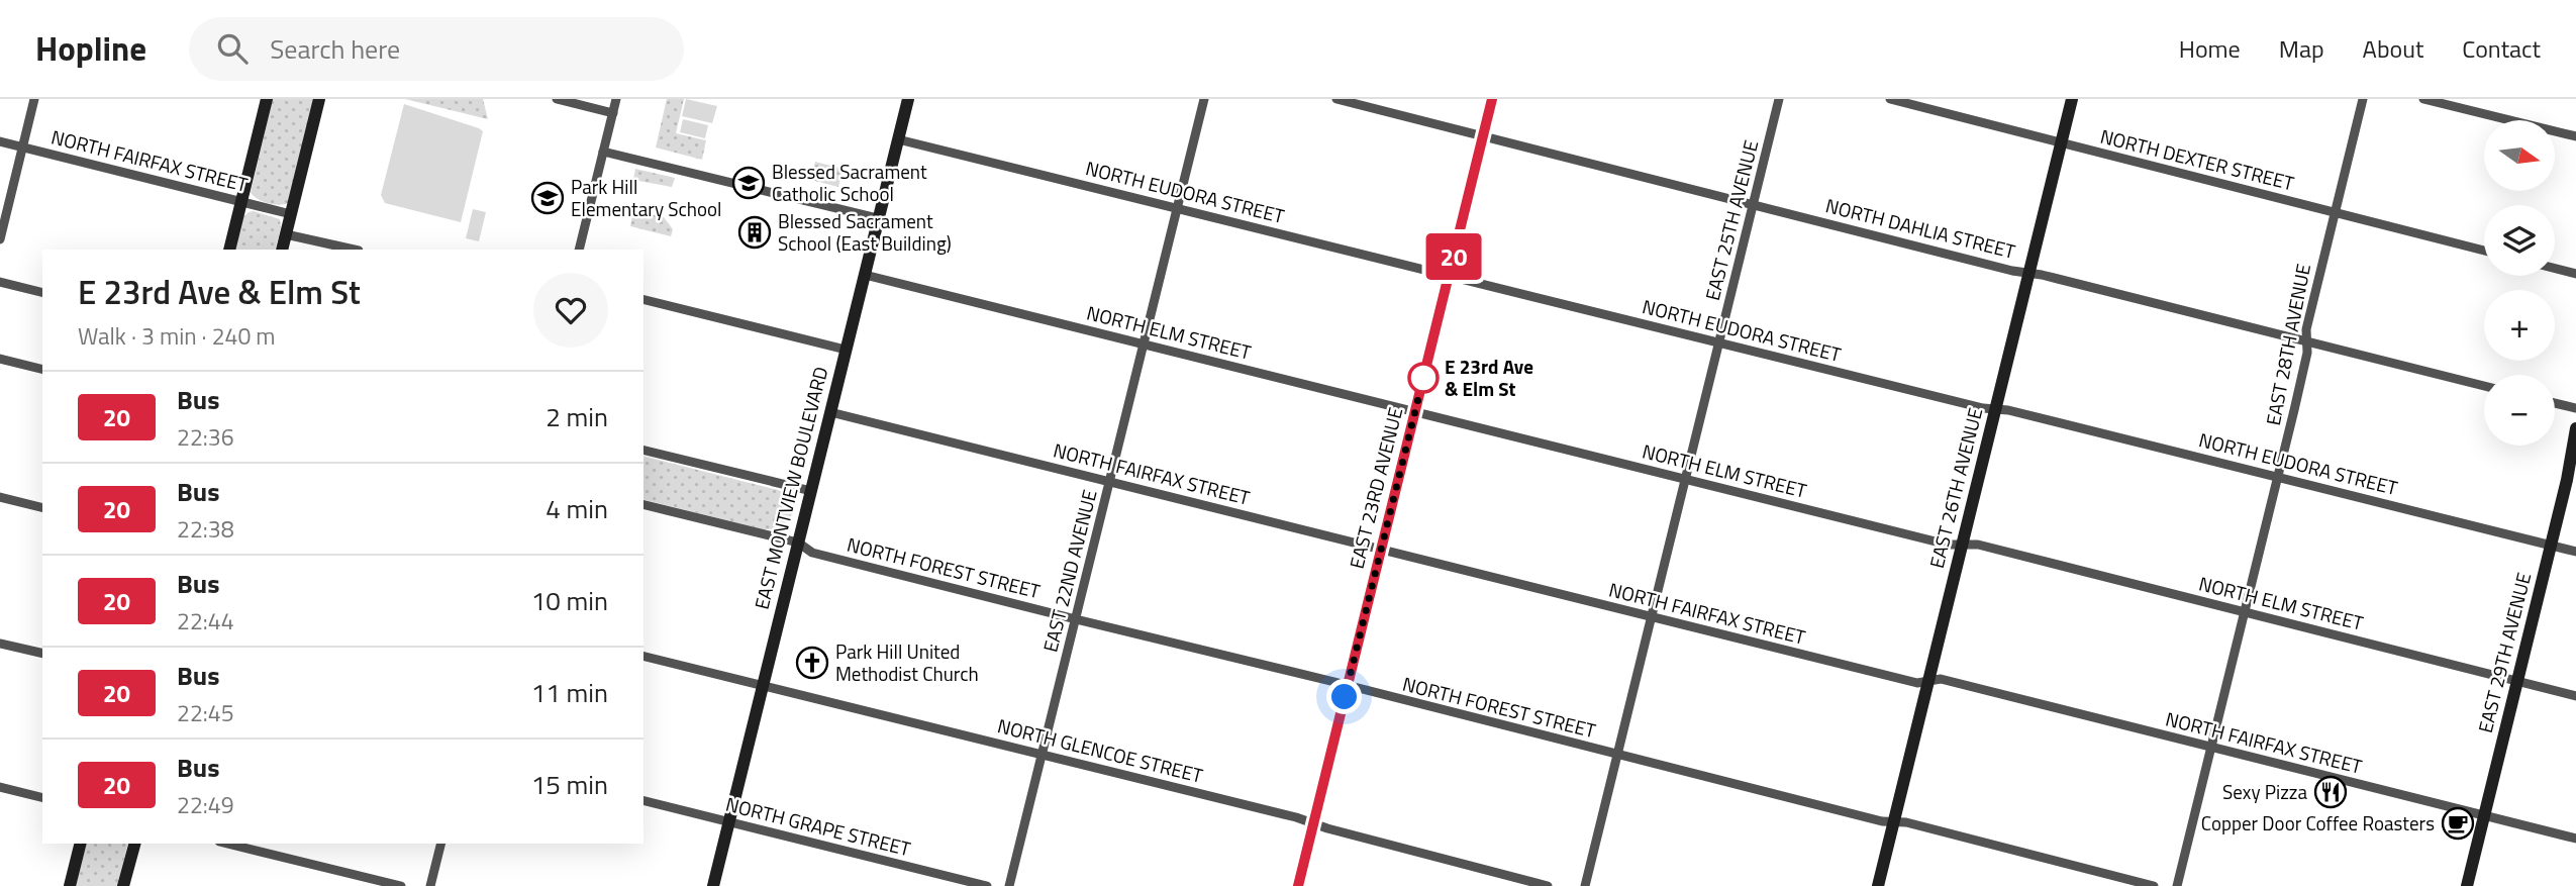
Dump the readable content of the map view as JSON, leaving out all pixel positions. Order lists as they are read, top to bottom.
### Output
{
  "streets": {
    "street": [
      "NORTH DEXTER STREET",
      "NORTH FAIRFAX STREET",
      "NORTH EUDORA STREET",
      "EAST 25TH AVENUE",
      "NORTH DAHLIA STREET",
      "NORTH ELM STREET",
      "EAST 28TH AVENUE",
      "EAST MONTVIEW BOULEVARD",
      "EAST 23RD AVENUE",
      "EAST 26TH AVENUE",
      "NORTH FOREST STREET",
      "EAST 22ND AVENUE",
      "EAST 29TH AVENUE",
      "NORTH GLENCOE STREET",
      "NORTH GRAPE STREET"
    ]
  },
  "crossings": [
    ["NORTH DEXTER STREET", "EAST 28TH AVENUE"],
    ["NORTH DEXTER STREET", "EAST 26TH AVENUE"],
    ["NORTH FAIRFAX STREET", "EAST 25TH AVENUE"],
    ["NORTH FAIRFAX STREET", "EAST 28TH AVENUE"],
    ["NORTH FAIRFAX STREET", "EAST MONTVIEW BOULEVARD"],
    ["NORTH FAIRFAX STREET", "EAST 23RD AVENUE"],
    ["NORTH FAIRFAX STREET", "EAST 26TH AVENUE"],
    ["NORTH FAIRFAX STREET", "EAST 22ND AVENUE"],
    ["NORTH FAIRFAX STREET", "EAST 29TH AVENUE"],
    ["NORTH EUDORA STREET", "EAST 25TH AVENUE"],
    ["NORTH EUDORA STREET", "EAST 28TH AVENUE"],
    ["NORTH EUDORA STREET", "EAST MONTVIEW BOULEVARD"],
    ["NORTH EUDORA STREET", "EAST 23RD AVENUE"],
    ["NORTH EUDORA STREET", "EAST 26TH AVENUE"],
    ["NORTH EUDORA STREET", "EAST 22ND AVENUE"],
    ["NORTH EUDORA STREET", "EAST 29TH AVENUE"],
    ["EAST 25TH AVENUE", "NORTH DAHLIA STREET"],
    ["EAST 25TH AVENUE", "NORTH ELM STREET"],
    ["EAST 25TH AVENUE", "NORTH FOREST STREET"],
    ["NORTH DAHLIA STREET", "EAST 28TH AVENUE"],
    ["NORTH DAHLIA STREET", "EAST 23RD AVENUE"],
    ["NORTH DAHLIA STREET", "EAST 26TH AVENUE"],
    ["NORTH ELM STREET", "EAST 28TH AVENUE"],
    ["NORTH ELM STREET", "EAST MONTVIEW BOULEVARD"],
    ["NORTH ELM STREET", "EAST 23RD AVENUE"],
    ["NORTH ELM STREET", "EAST 26TH AVENUE"],
    ["NORTH ELM STREET", "EAST 22ND AVENUE"],
    ["NORTH ELM STREET", "EAST 29TH AVENUE"],
    ["EAST MONTVIEW BOULEVARD", "NORTH FOREST STREET"],
    ["EAST MONTVIEW BOULEVARD", "NORTH GLENCOE STREET"],
    ["EAST MONTVIEW BOULEVARD", "NORTH GRAPE STREET"],
    ["EAST 23RD AVENUE", "NORTH FOREST STREET"],
    ["EAST 23RD AVENUE", "NORTH GLENCOE STREET"],
    ["EAST 26TH AVENUE", "NORTH FOREST STREET"],
    ["NORTH FOREST STREET", "EAST 22ND AVENUE"],
    ["EAST 22ND AVENUE", "NORTH GLENCOE STREET"]
  ],
  "places": {
    "school or university": ["Blessed Sacrament Catholic School", "Park Hill Elementary School"],
    "building": ["Blessed Sacrament School (East Building)"],
    "other": ["E 23rd Ave & Elm St"],
    "church": ["Park Hill United Methodist Church"],
    "restaurant": ["Sexy Pizza"],
    "cafe": ["Copper Door Coffee Roasters"]
  },
  "lines": ["bus line 20"],
  "north": "right",
  "page": {
    "header": "Hopline",
    "search": "Search here",
    "nav": [
      "Home",
      "Map",
      "About",
      "Contact"
    ],
    "on_map": "20",
    "map_buttons": ["+", "−"],
    "heading": ["E 23rd Ave & Elm St", "Walk · 3 min · 240 m"],
    "list": [
      {
        "mark": "20",
        "name": "Bus",
        "note": "22:36",
        "value": "2 min"
      },
      {
        "mark": "20",
        "name": "Bus",
        "note": "22:38",
        "value": "4 min"
      },
      {
        "mark": "20",
        "name": "Bus",
        "note": "22:44",
        "value": "10 min"
      },
      {
        "mark": "20",
        "name": "Bus",
        "note": "22:45",
        "value": "11 min"
      },
      {
        "mark": "20",
        "name": "Bus",
        "note": "22:49",
        "value": "15 min"
      }
    ]
  }
}
